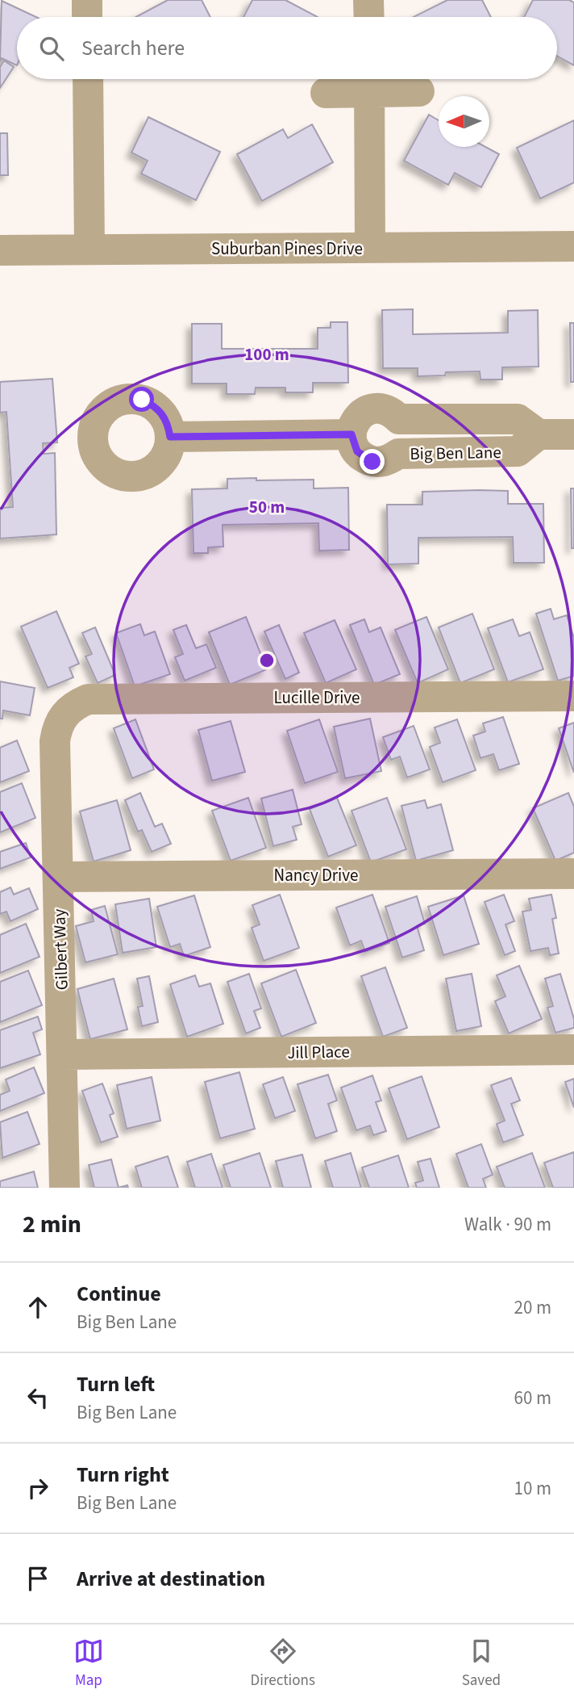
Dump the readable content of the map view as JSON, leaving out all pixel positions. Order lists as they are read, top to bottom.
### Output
{
  "streets": {
    "street": [
      "Suburban Pines Drive",
      "Big Ben Lane",
      "Lucille Drive",
      "Nancy Drive",
      "Gilbert Way",
      "Jill Place"
    ]
  },
  "crossings": [
    ["Lucille Drive", "Gilbert Way"],
    ["Nancy Drive", "Gilbert Way"],
    ["Gilbert Way", "Jill Place"]
  ],
  "north": "left",
  "page": {
    "search": "Search here",
    "heading": ["2 min", "Walk · 90 m"],
    "list": [
      ["Continue", "Big Ben Lane", "20 m"],
      ["Turn left", "Big Ben Lane", "60 m"],
      ["Turn right", "Big Ben Lane", "10 m"],
      "Arrive at destination"
    ],
    "nav": ["Map", "Directions", "Saved"]
  },
  "rings": ["100 m", "50 m"]
}
